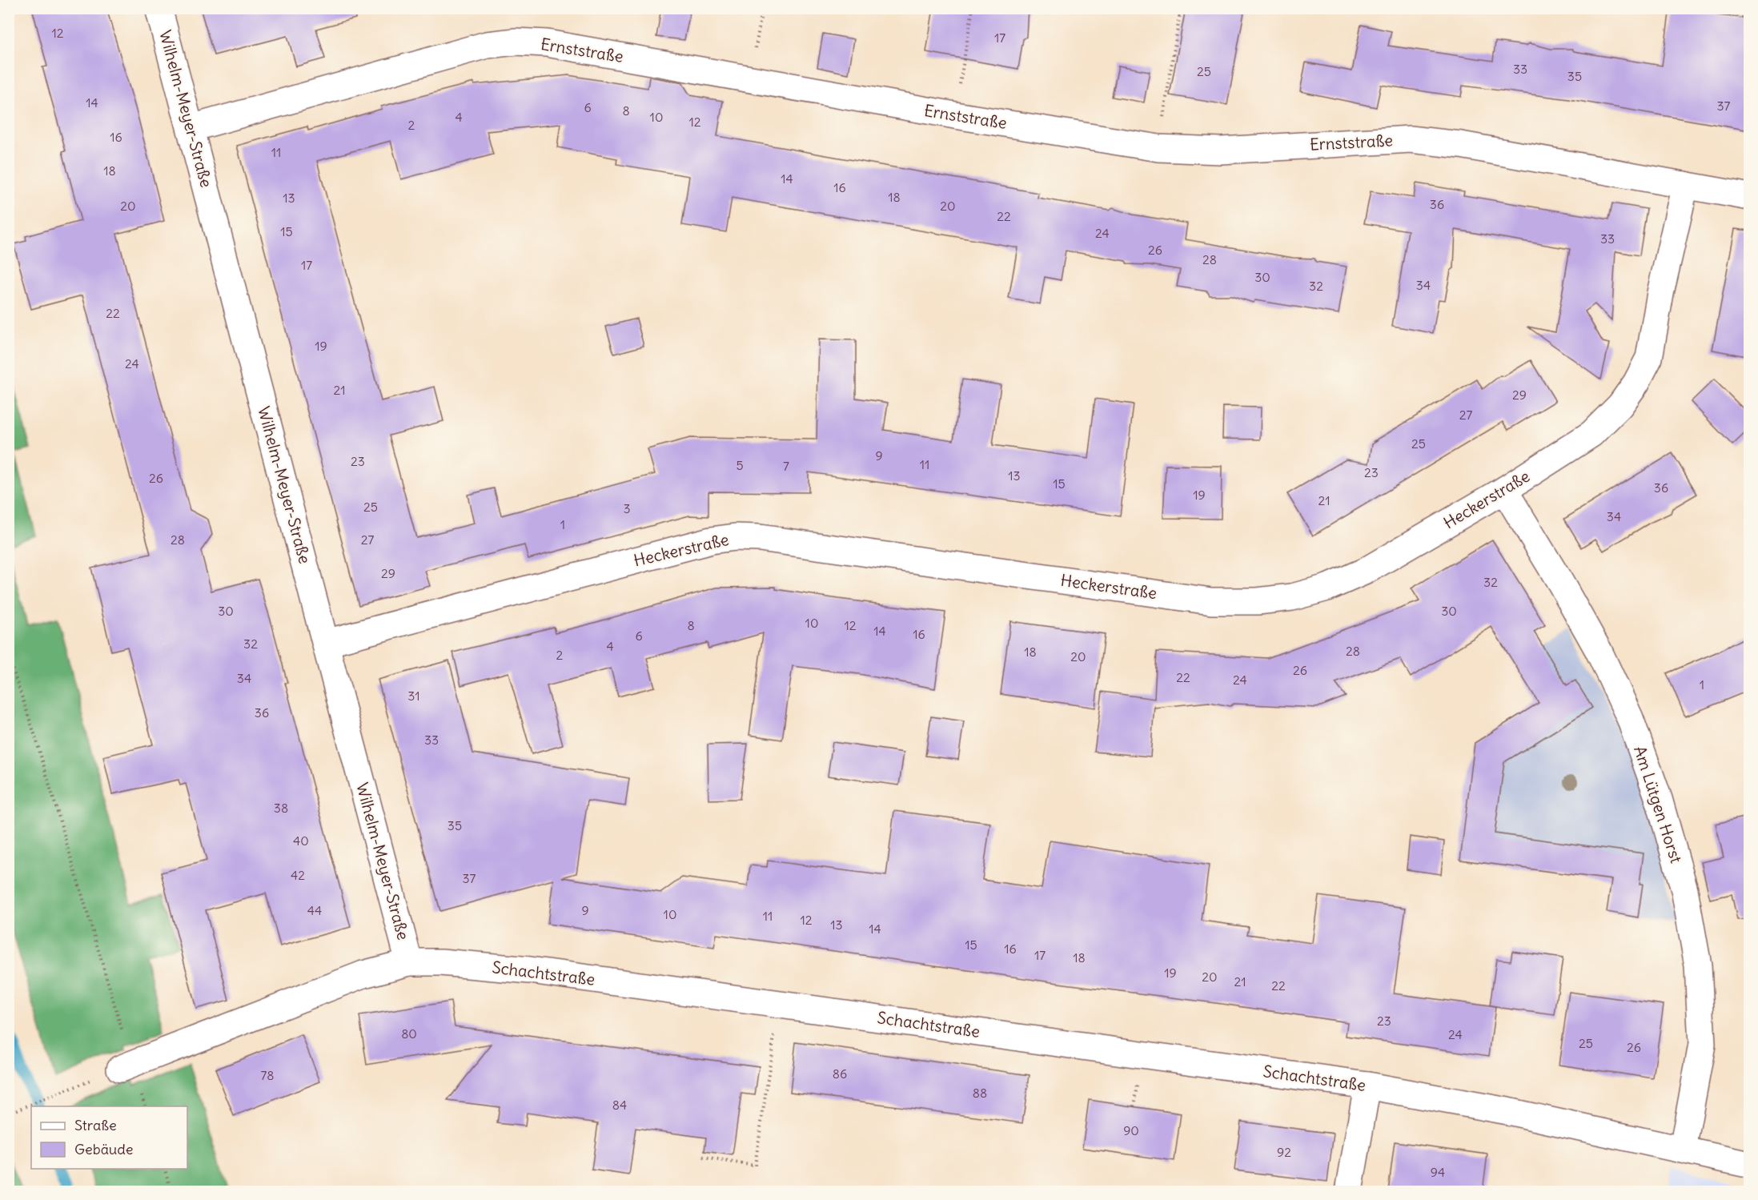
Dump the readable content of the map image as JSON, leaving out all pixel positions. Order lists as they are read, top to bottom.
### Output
{
  "streets": {
    "street": [
      "Ernststraße",
      "Wilhelm-Meyer-Straße",
      "Heckerstraße",
      "Am Lütgen Horst",
      "Schachtstraße"
    ]
  },
  "crossings": [
    ["Ernststraße", "Wilhelm-Meyer-Straße"],
    ["Ernststraße", "Heckerstraße"],
    ["Wilhelm-Meyer-Straße", "Heckerstraße"],
    ["Wilhelm-Meyer-Straße", "Schachtstraße"],
    ["Heckerstraße", "Am Lütgen Horst"],
    ["Am Lütgen Horst", "Schachtstraße"]
  ],
  "house_numbers": [
    "12",
    "17",
    "33",
    "25",
    "35",
    "14",
    "37",
    "6",
    "8",
    "4",
    "10",
    "12",
    "2",
    "16",
    "11",
    "18",
    "14",
    "16",
    "18",
    "13",
    "36",
    "20",
    "20",
    "22",
    "15",
    "24",
    "33",
    "26",
    "28",
    "17",
    "30",
    "34",
    "32",
    "22",
    "19",
    "24",
    "21",
    "29",
    "27",
    "25",
    "9",
    "23",
    "11",
    "5",
    "7",
    "23",
    "13",
    "26",
    "15",
    "36",
    "19",
    "21",
    "25",
    "3",
    "34",
    "1",
    "28",
    "27",
    "29",
    "32",
    "30",
    "30",
    "10",
    "8",
    "12",
    "14",
    "16",
    "6",
    "32",
    "4",
    "28",
    "18",
    "2",
    "20",
    "26",
    "22",
    "34",
    "24",
    "1",
    "31",
    "36",
    "33",
    "38",
    "35",
    "40",
    "42",
    "37",
    "44",
    "9",
    "10",
    "11",
    "12",
    "13",
    "14",
    "15",
    "16",
    "17",
    "18",
    "19",
    "20",
    "21",
    "22",
    "23",
    "80",
    "24",
    "25",
    "26",
    "86",
    "78",
    "88",
    "84",
    "90",
    "92",
    "94"
  ],
  "legend": ["Straße", "Gebäude"]
}
